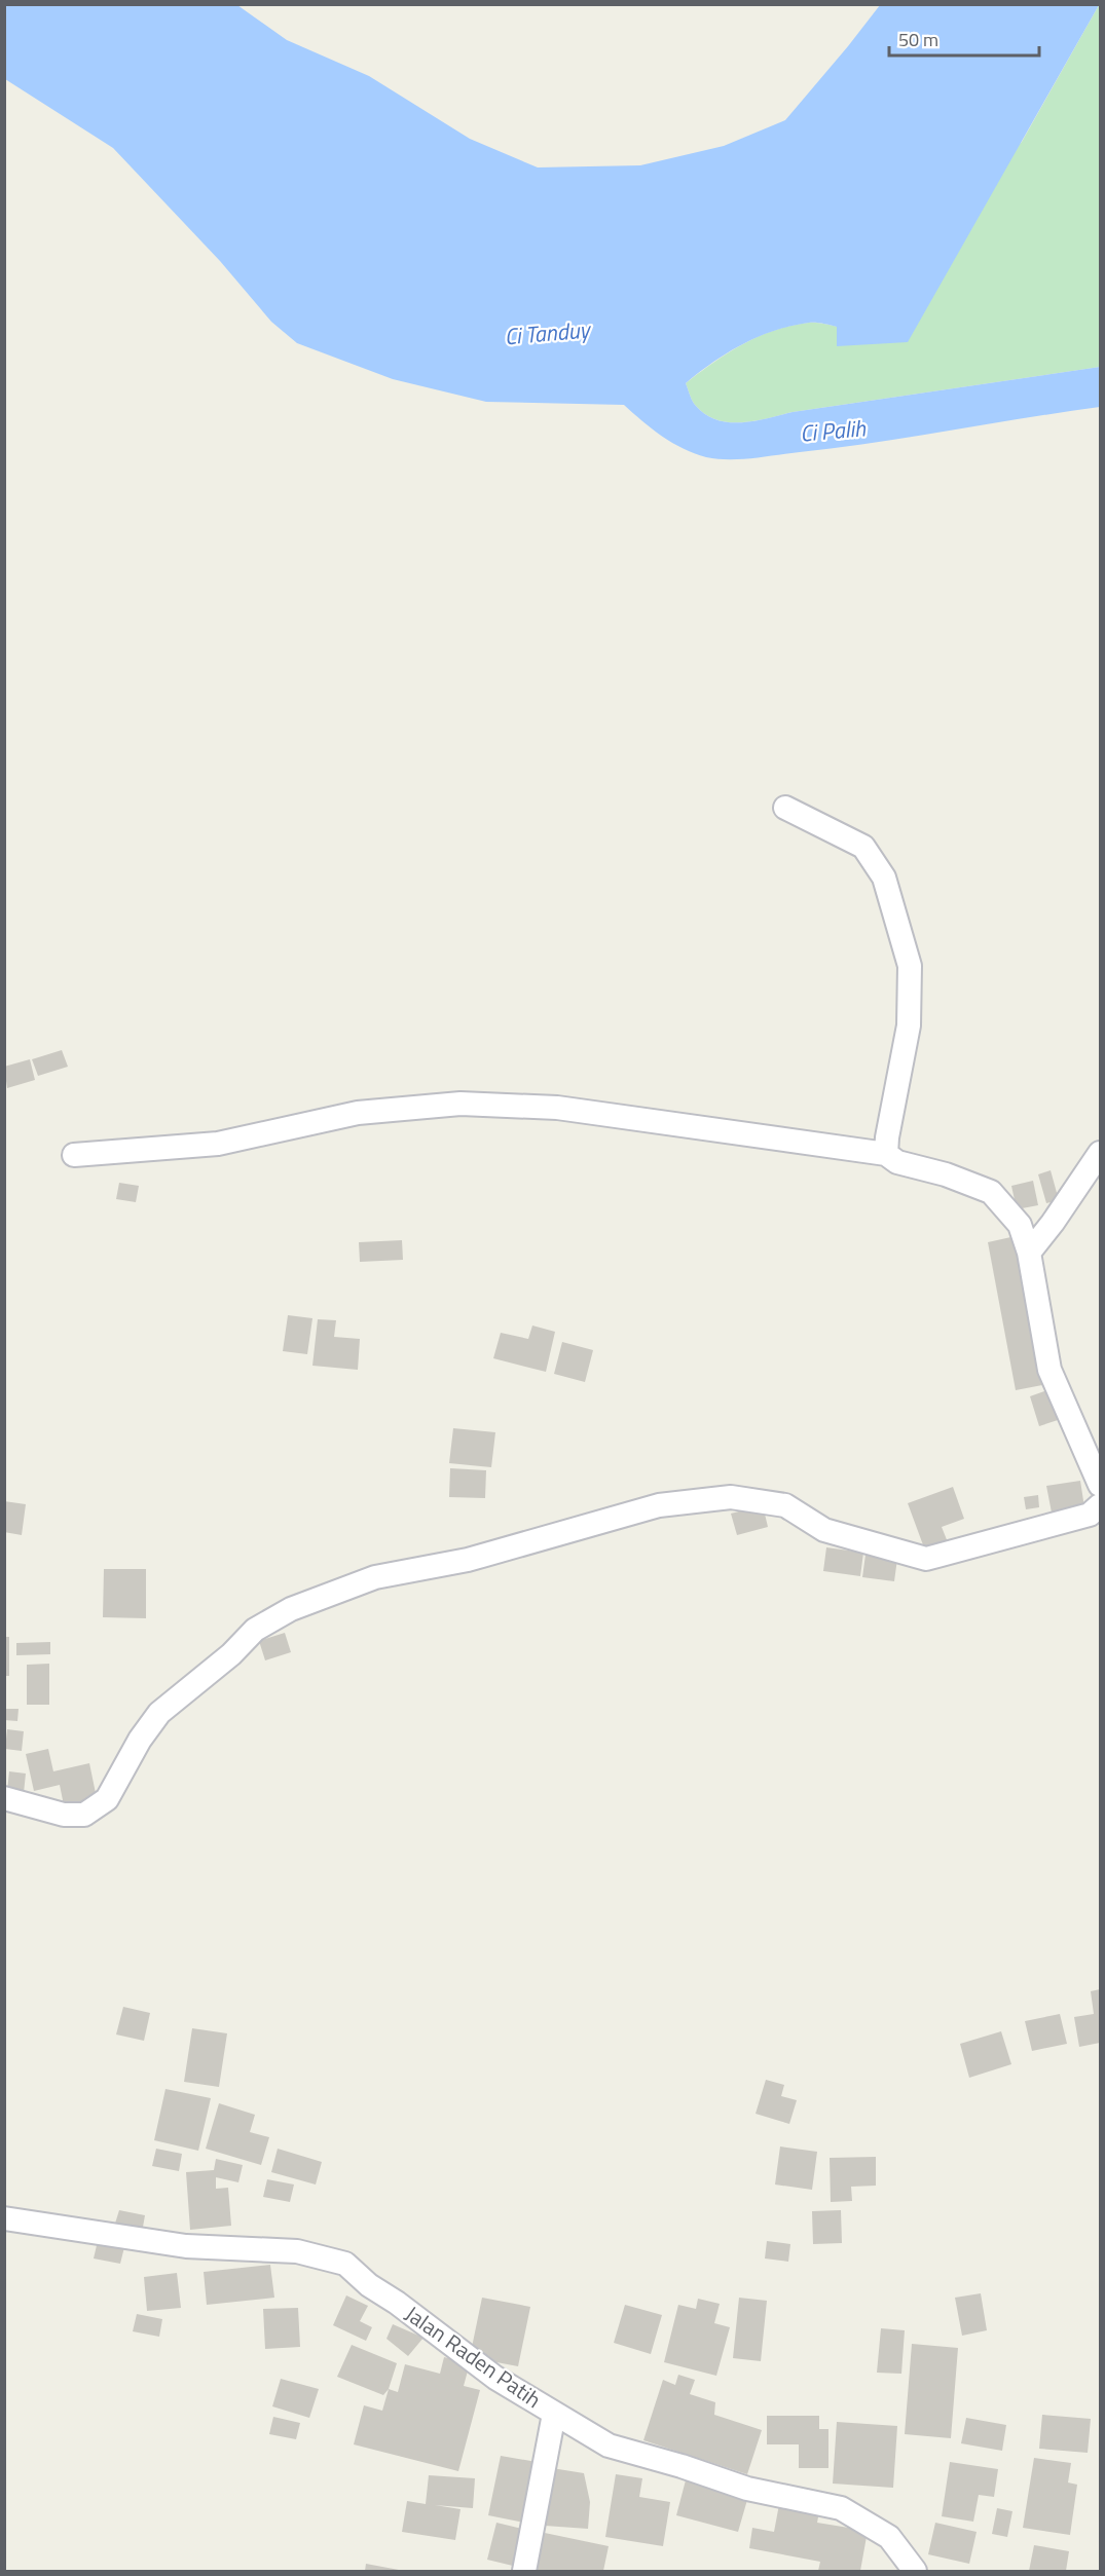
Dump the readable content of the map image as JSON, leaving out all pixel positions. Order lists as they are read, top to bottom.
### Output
{
  "streets": {
    "street": ["Jalan Raden Patih"]
  },
  "water": ["Ci Tanduy", "Ci Palih"],
  "scale_bar": "50 m"
}
